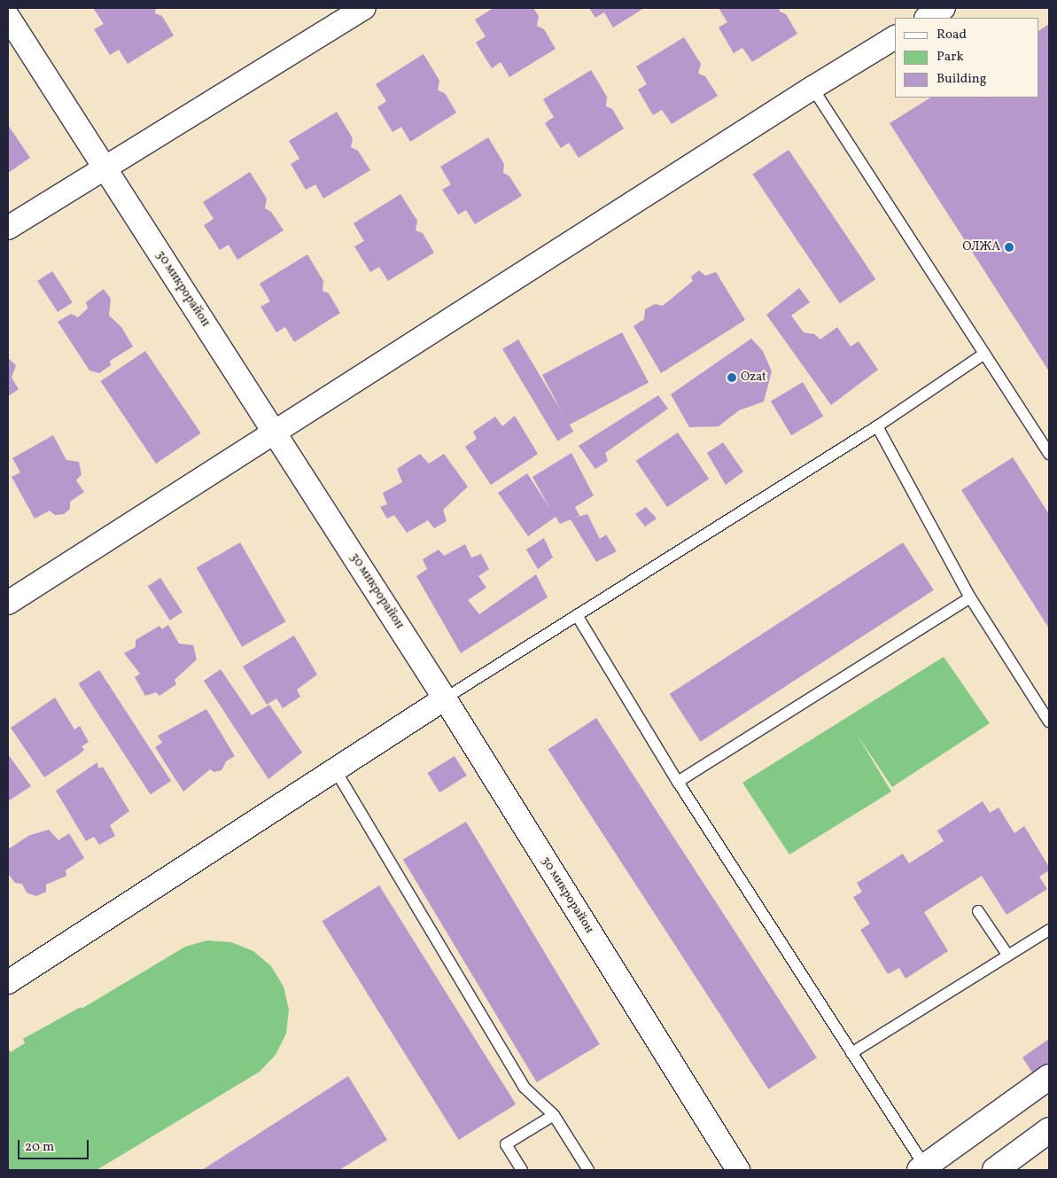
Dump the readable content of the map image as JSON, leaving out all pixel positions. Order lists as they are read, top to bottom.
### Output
{
  "streets": {
    "street": ["30 микрорайон"]
  },
  "places": ["ОЛЖА", "Ozat"],
  "legend": ["Road", "Park", "Building"],
  "scale_bar": "20 m"
}
